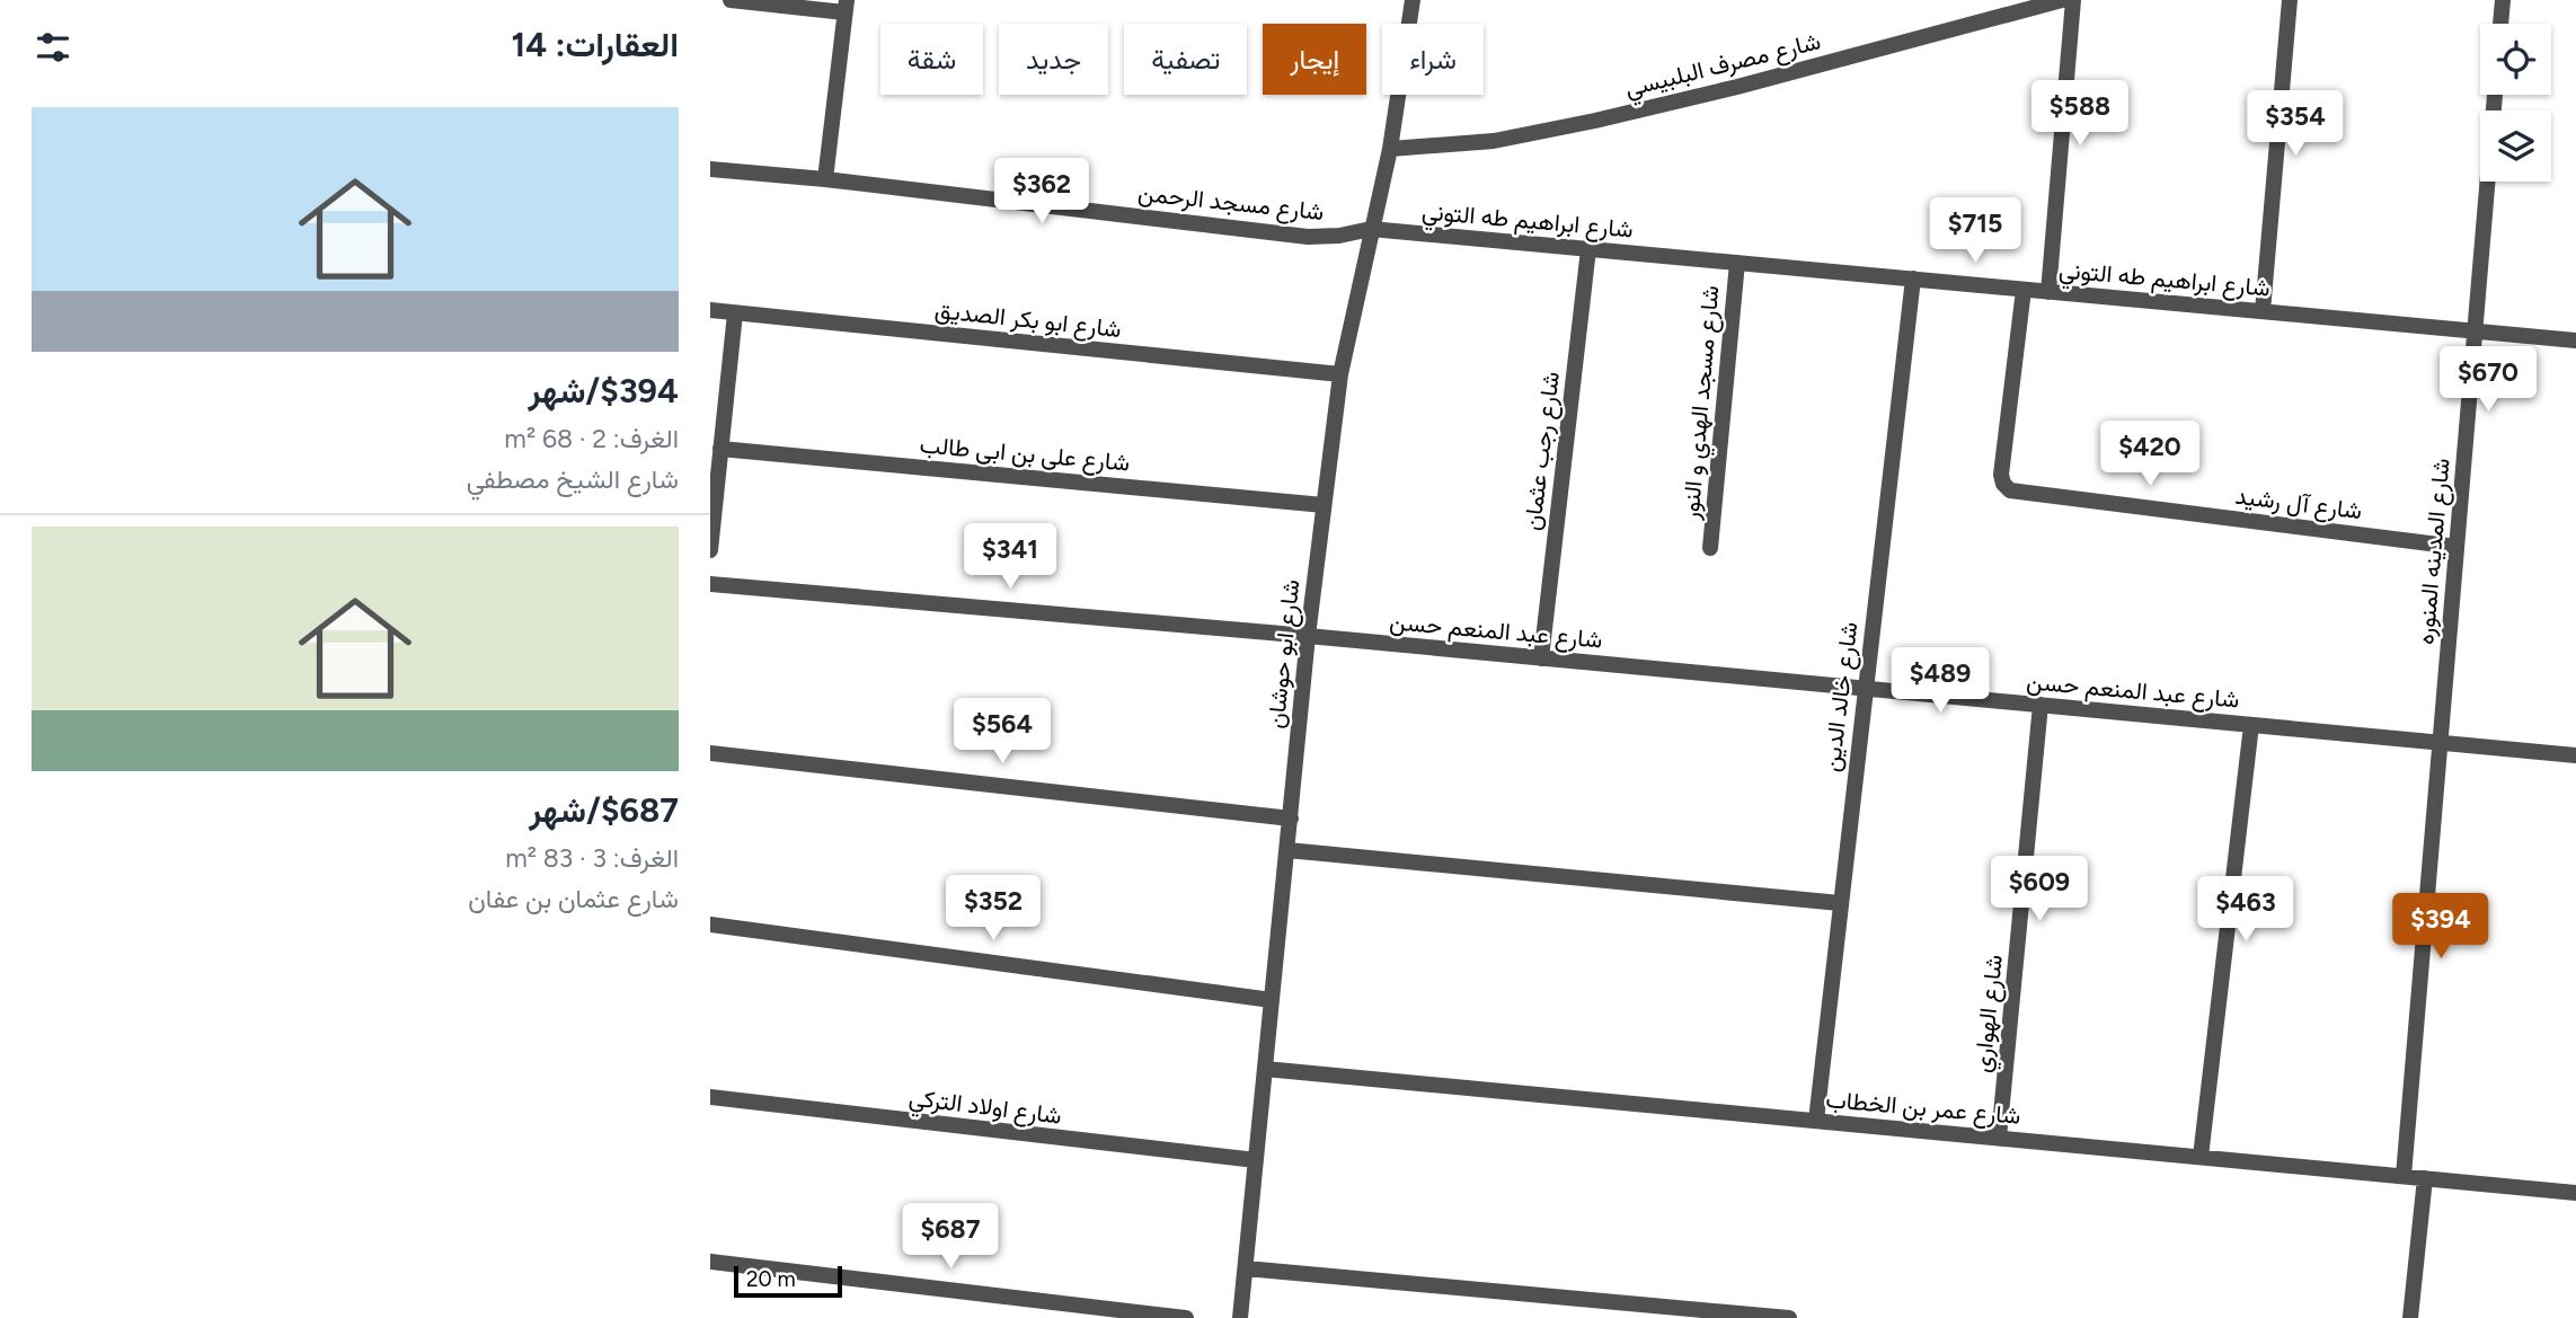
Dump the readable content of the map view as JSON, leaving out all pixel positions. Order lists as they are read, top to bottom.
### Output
{
  "streets": {
    "street": [
      "شارع مصرف البلبيسي",
      "شارع مسجد الرحمن",
      "شارع ابراهيم طه التوني",
      "شارع ابو بكر الصديق",
      "شارع مسجد الهدي و النور",
      "شارع رجب عثمان",
      "شارع على بن ابى طالب",
      "شارع آل رشيد",
      "شارع المدينه المنوره",
      "شارع عبد المنعم حسن",
      "شارع ابو حوشان",
      "شارع خالد الدين",
      "شارع الهواري",
      "شارع اولاد التركي",
      "شارع عمر بن الخطاب"
    ]
  },
  "crossings": [
    ["شارع مصرف البلبيسي", "شارع ابو حوشان"],
    ["شارع مسجد الرحمن", "شارع ابراهيم طه التوني"],
    ["شارع مسجد الرحمن", "شارع ابو حوشان"],
    ["شارع ابراهيم طه التوني", "شارع مسجد الهدي و النور"],
    ["شارع ابراهيم طه التوني", "شارع رجب عثمان"],
    ["شارع ابراهيم طه التوني", "شارع آل رشيد"],
    ["شارع ابراهيم طه التوني", "شارع المدينه المنوره"],
    ["شارع ابراهيم طه التوني", "شارع ابو حوشان"],
    ["شارع ابراهيم طه التوني", "شارع خالد الدين"],
    ["شارع ابو بكر الصديق", "شارع ابو حوشان"],
    ["شارع رجب عثمان", "شارع عبد المنعم حسن"],
    ["شارع على بن ابى طالب", "شارع ابو حوشان"],
    ["شارع آل رشيد", "شارع المدينه المنوره"],
    ["شارع المدينه المنوره", "شارع عبد المنعم حسن"],
    ["شارع المدينه المنوره", "شارع عمر بن الخطاب"],
    ["شارع عبد المنعم حسن", "شارع ابو حوشان"],
    ["شارع عبد المنعم حسن", "شارع خالد الدين"],
    ["شارع عبد المنعم حسن", "شارع الهواري"],
    ["شارع ابو حوشان", "شارع اولاد التركي"],
    ["شارع ابو حوشان", "شارع عمر بن الخطاب"],
    ["شارع خالد الدين", "شارع عمر بن الخطاب"],
    ["شارع الهواري", "شارع عمر بن الخطاب"]
  ],
  "scale_bar": "20 m",
  "page": {
    "heading": "العقارات: 14",
    "chip": [
      "شراء",
      "إيجار",
      "تصفية",
      "جديد",
      "شقة"
    ],
    "price": [
      "$588",
      "$354",
      "$362",
      "$715",
      "$670",
      "$420",
      "$341",
      "$489",
      "$564",
      "$609",
      "$352",
      "$463",
      "$394",
      "$687"
    ],
    "list": [
      {
        "name": "$394/شهر",
        "note": "الغرف: 2 · 68 m² · شارع الشيخ مصطفي"
      },
      {
        "name": "$687/شهر",
        "note": "الغرف: 3 · 83 m² · شارع عثمان بن عفان"
      }
    ],
    "scale": "20 m"
  }
}
